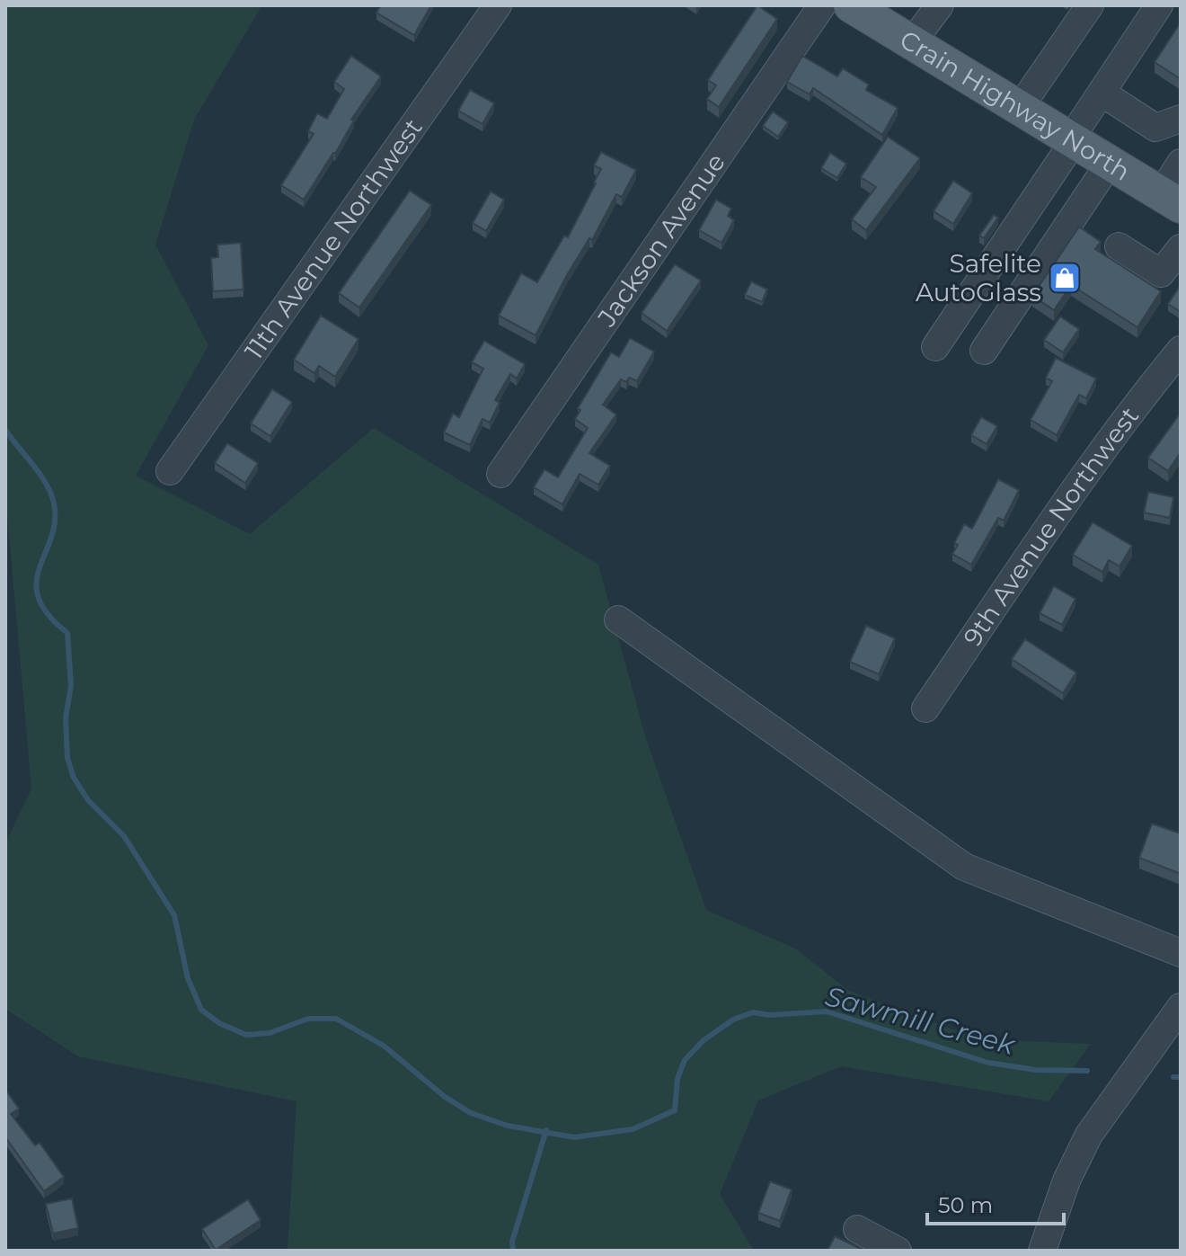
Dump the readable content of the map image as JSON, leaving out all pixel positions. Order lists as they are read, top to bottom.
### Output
{
  "streets": {
    "main road": ["Crain Highway North"],
    "street": ["11th Avenue Northwest", "Jackson Avenue", "9th Avenue Northwest"]
  },
  "water": ["Sawmill Creek"],
  "places": {
    "shop": ["Safelite AutoGlass"]
  },
  "scale_bar": "50 m"
}
